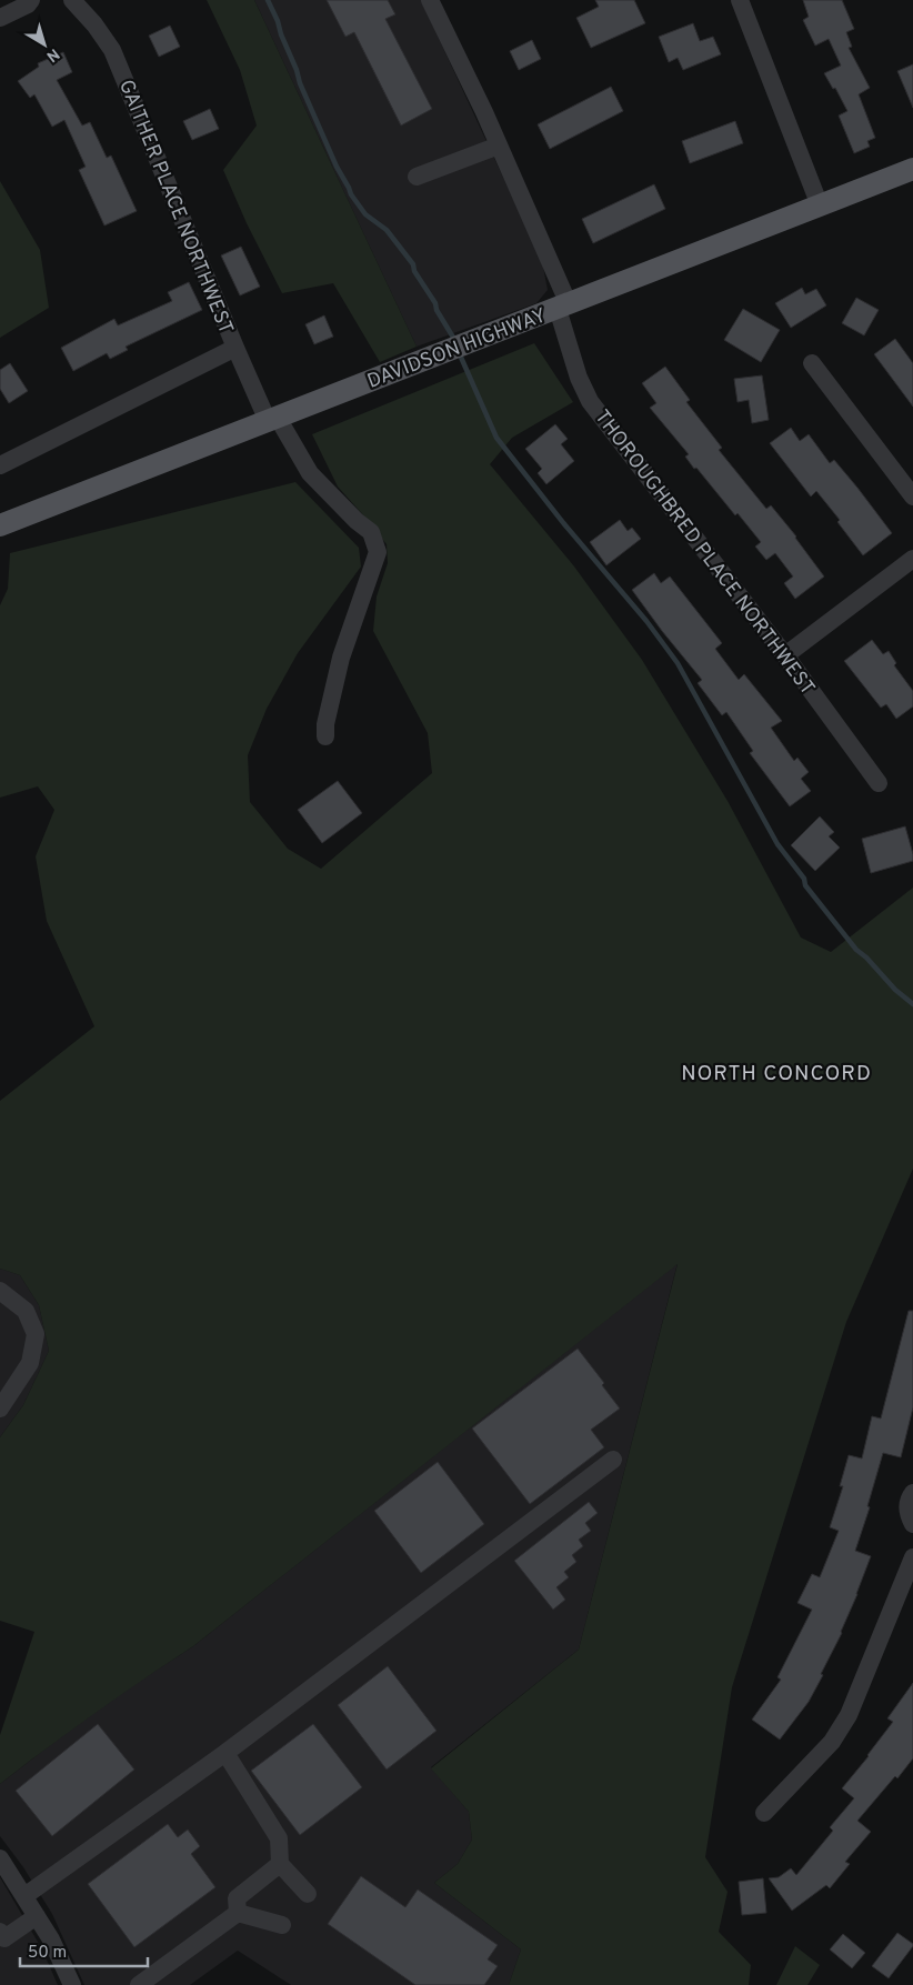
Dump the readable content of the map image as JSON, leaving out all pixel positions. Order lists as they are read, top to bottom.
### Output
{
  "streets": {
    "main road": ["DAVIDSON HIGHWAY"],
    "street": ["GAITHER PLACE NORTHWEST", "THOROUGHBRED PLACE NORTHWEST"]
  },
  "crossings": [
    ["GAITHER PLACE NORTHWEST", "DAVIDSON HIGHWAY"],
    ["DAVIDSON HIGHWAY", "THOROUGHBRED PLACE NORTHWEST"]
  ],
  "districts": ["NORTH CONCORD"],
  "scale_bar": "50 m",
  "north": "bottom right"
}
